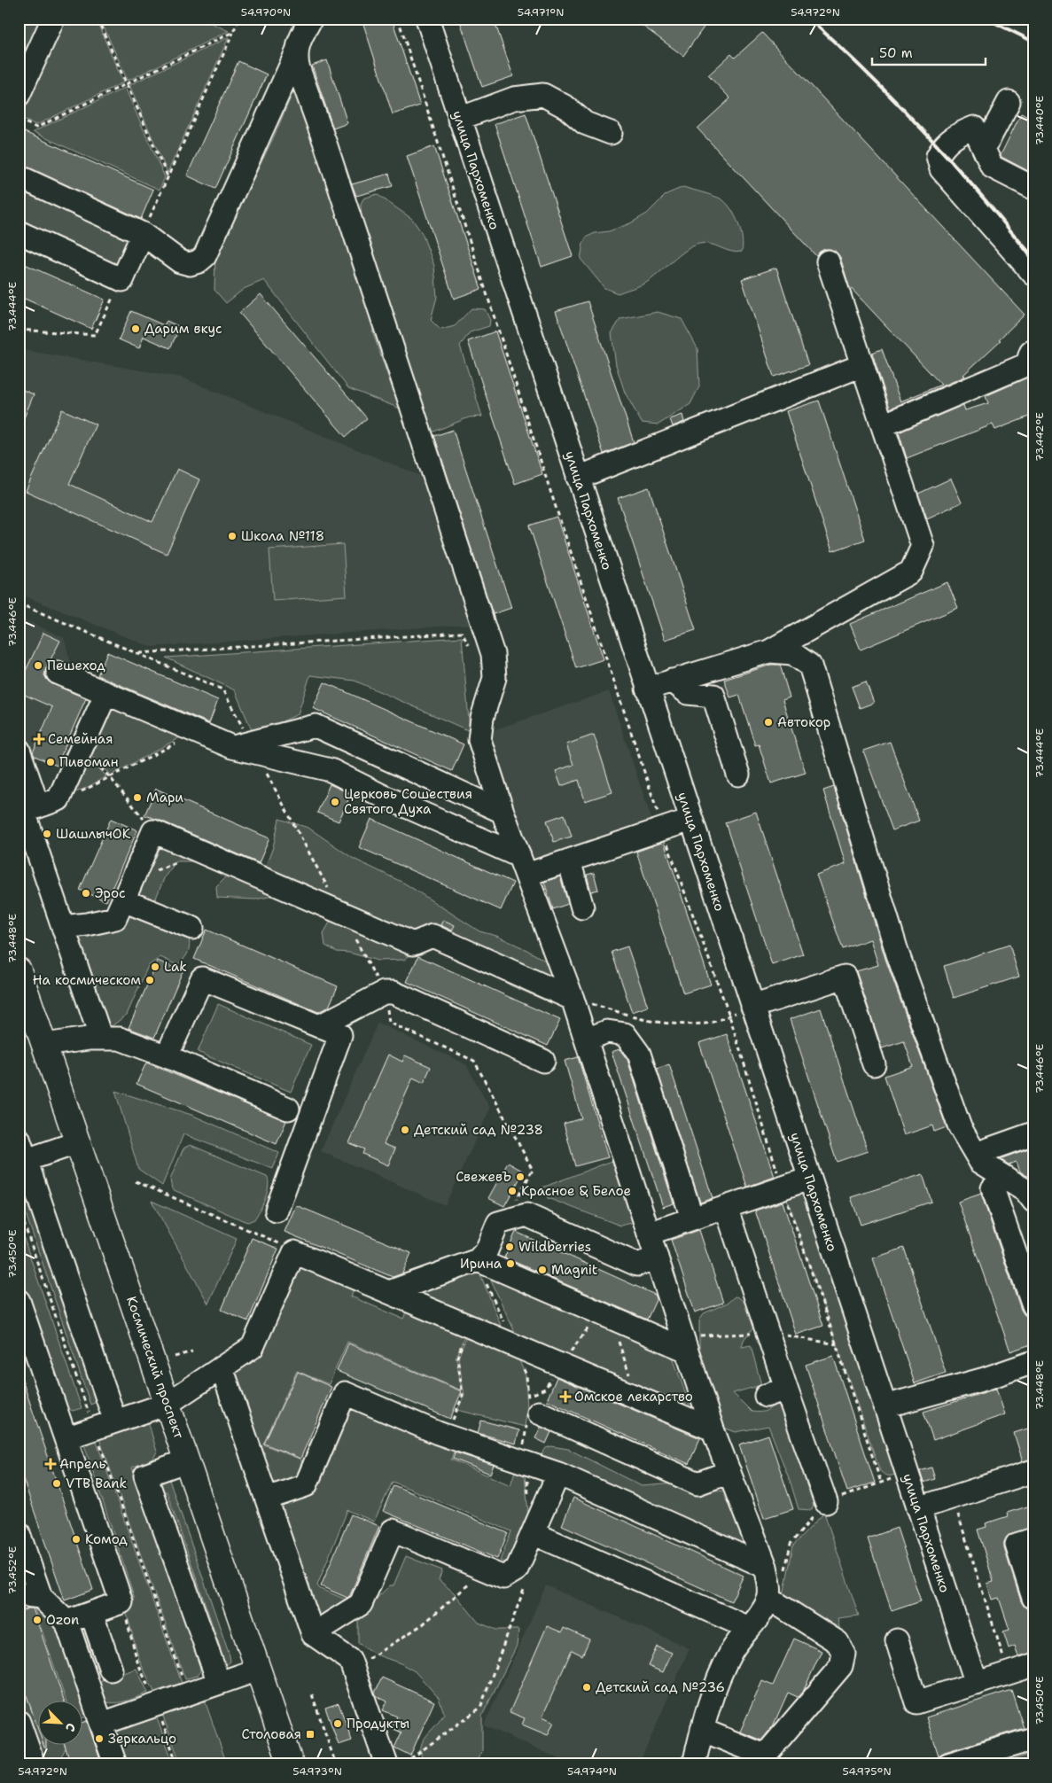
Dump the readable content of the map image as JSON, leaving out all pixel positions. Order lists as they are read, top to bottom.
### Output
{
  "streets": {
    "main road": ["Космический проспект"],
    "street": ["улица Пархоменко"]
  },
  "places": {
    "other": [
      "Дарим вкус",
      "Школа №118",
      "Пешеход",
      "Автокор",
      "Пивоман",
      "Мари",
      "Церковь Сошествия Святого Духа",
      "ШашлычОК",
      "Эрос",
      "Lak",
      "На космическом",
      "Детский сад №238",
      "СвежевЪ",
      "Красное & Белое",
      "Wildberries",
      "Ирина",
      "Magnit",
      "VTB Bank",
      "Комод",
      "Ozon",
      "Детский сад №236",
      "Продукты",
      "Зеркальцо"
    ],
    "health": ["Семейная", "Омское лекарство", "Апрель"],
    "transit": ["Столовая"]
  },
  "scale_bar": "50 m",
  "north": "bottom right",
  "coordinates": [
    "54.970°N",
    "54.971°N",
    "54.972°N",
    "73.440°E",
    "73.444°E",
    "73.442°E",
    "73.446°E",
    "73.448°E",
    "73.450°E",
    "73.452°E",
    "54.973°N",
    "54.974°N",
    "54.975°N"
  ]
}
